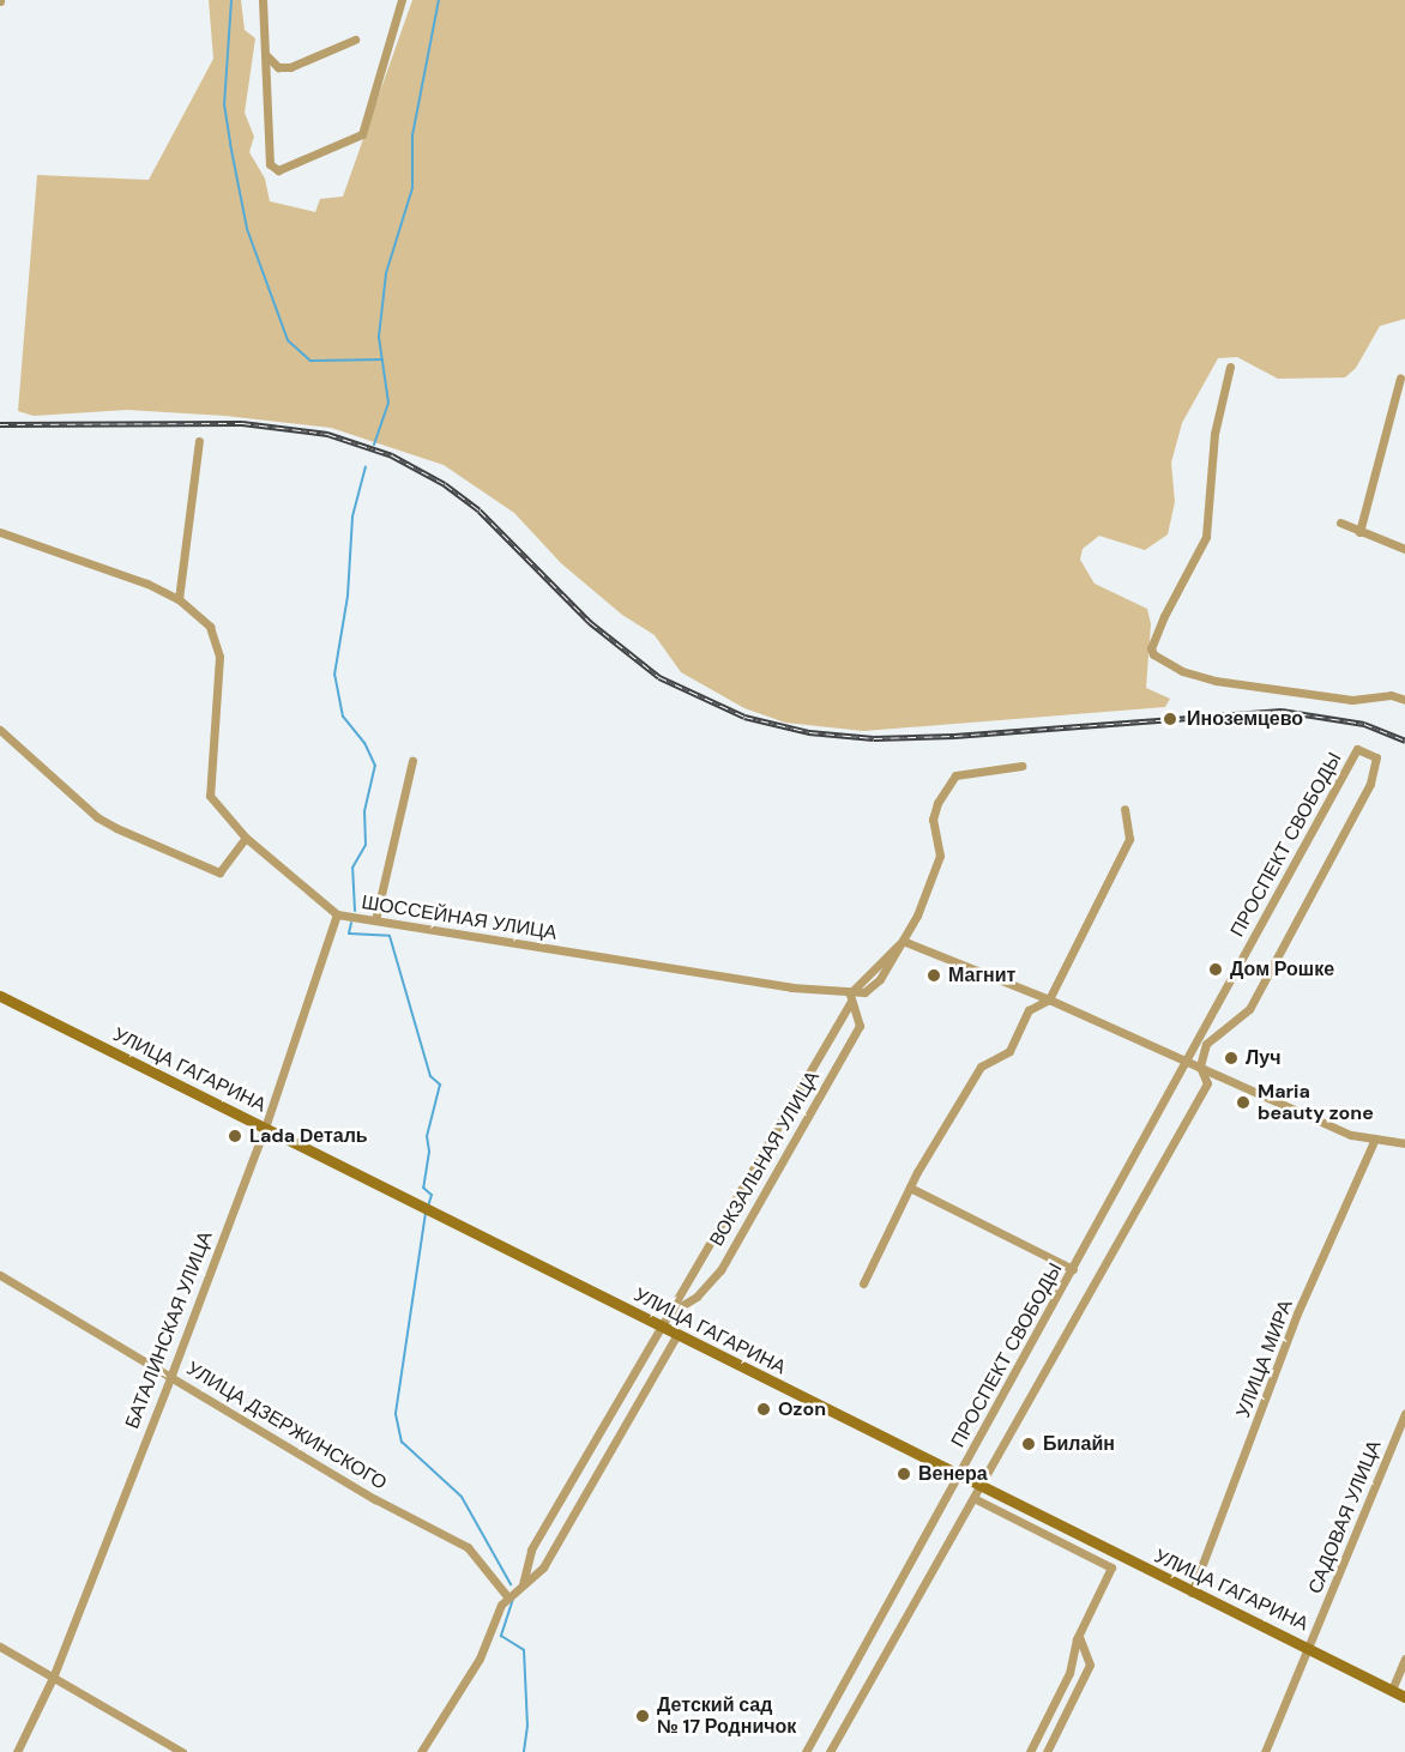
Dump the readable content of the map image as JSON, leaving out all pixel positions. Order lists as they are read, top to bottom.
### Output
{
  "streets": {
    "main road": ["УЛИЦА ГАГАРИНА"],
    "street": [
      "ПРОСПЕКТ СВОБОДЫ",
      "ШОССЕЙНАЯ УЛИЦА",
      "ВОКЗАЛЬНАЯ УЛИЦА",
      "БАТАЛИНСКАЯ УЛИЦА",
      "УЛИЦА МИРА",
      "УЛИЦА ДЗЕРЖИНСКОГО",
      "САДОВАЯ УЛИЦА"
    ]
  },
  "crossings": [
    ["ПРОСПЕКТ СВОБОДЫ", "УЛИЦА ГАГАРИНА"],
    ["ШОССЕЙНАЯ УЛИЦА", "ВОКЗАЛЬНАЯ УЛИЦА"],
    ["ШОССЕЙНАЯ УЛИЦА", "БАТАЛИНСКАЯ УЛИЦА"],
    ["УЛИЦА ГАГАРИНА", "ВОКЗАЛЬНАЯ УЛИЦА"],
    ["УЛИЦА ГАГАРИНА", "БАТАЛИНСКАЯ УЛИЦА"],
    ["УЛИЦА ГАГАРИНА", "УЛИЦА МИРА"],
    ["УЛИЦА ГАГАРИНА", "САДОВАЯ УЛИЦА"],
    ["БАТАЛИНСКАЯ УЛИЦА", "УЛИЦА ДЗЕРЖИНСКОГО"]
  ],
  "places": [
    "Иноземцево",
    "Дом Рошке",
    "Магнит",
    "Луч",
    "Maria beauty zone",
    "Lada Dеталь",
    "Ozon",
    "Билайн",
    "Венера",
    "Детский сад № 17 Родничок"
  ]
}
